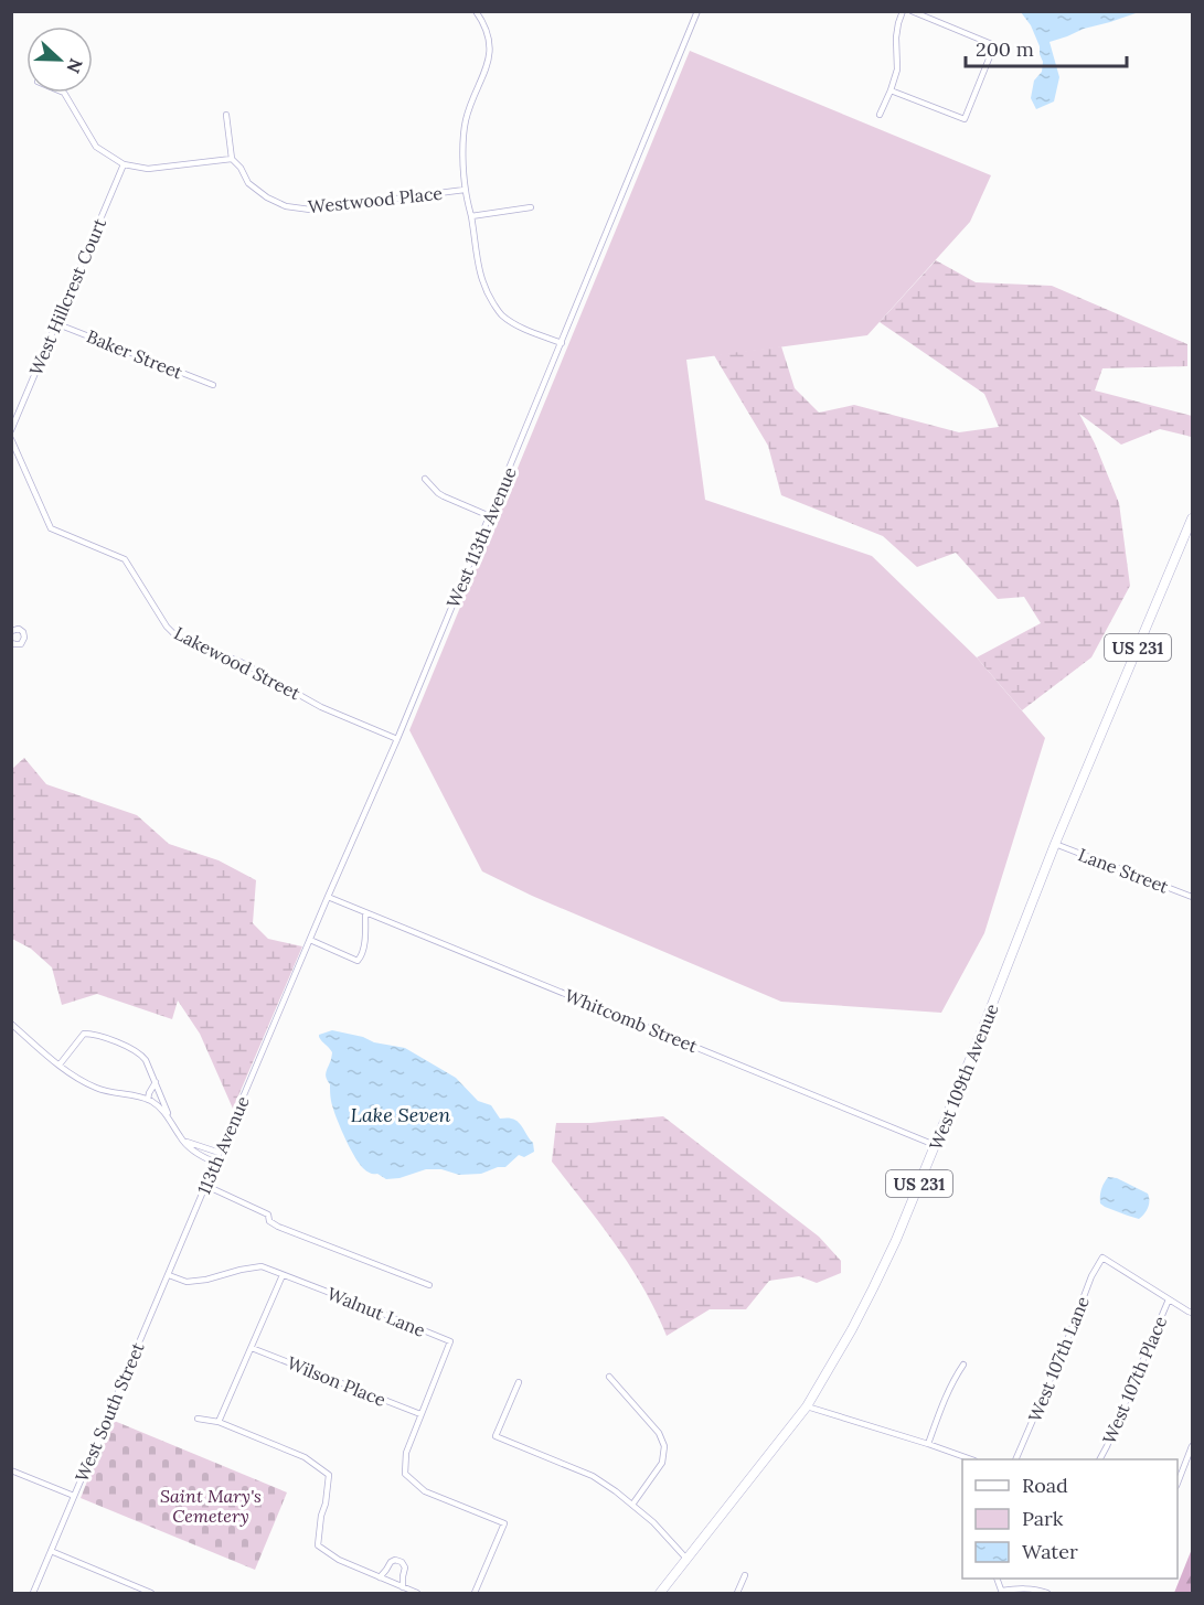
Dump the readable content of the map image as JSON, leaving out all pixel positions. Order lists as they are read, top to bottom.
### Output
{
  "streets": {
    "main road": ["US 231", "West 109th Avenue"],
    "street": [
      "Westwood Place",
      "West Hillcrest Court",
      "Baker Street",
      "West 113th Avenue",
      "Lakewood Street",
      "Lane Street",
      "Whitcomb Street",
      "113th Avenue",
      "Walnut Lane",
      "West 107th Lane",
      "West 107th Place",
      "Wilson Place",
      "West South Street"
    ]
  },
  "crossings": [
    ["West Hillcrest Court", "Baker Street"],
    ["West 113th Avenue", "Lakewood Street"],
    ["West 113th Avenue", "Whitcomb Street"],
    ["West 113th Avenue", "113th Avenue"],
    ["Lane Street", "West 109th Avenue"],
    ["Whitcomb Street", "West 109th Avenue"],
    ["113th Avenue", "West South Street"],
    ["Walnut Lane", "Wilson Place"],
    ["Walnut Lane", "West South Street"],
    ["West 107th Lane", "West 107th Place"]
  ],
  "water": ["Lake Seven"],
  "parks": ["Saint Mary's Cemetery"],
  "legend": ["Road", "Park", "Water"],
  "scale_bar": "200 m",
  "north": "right"
}
